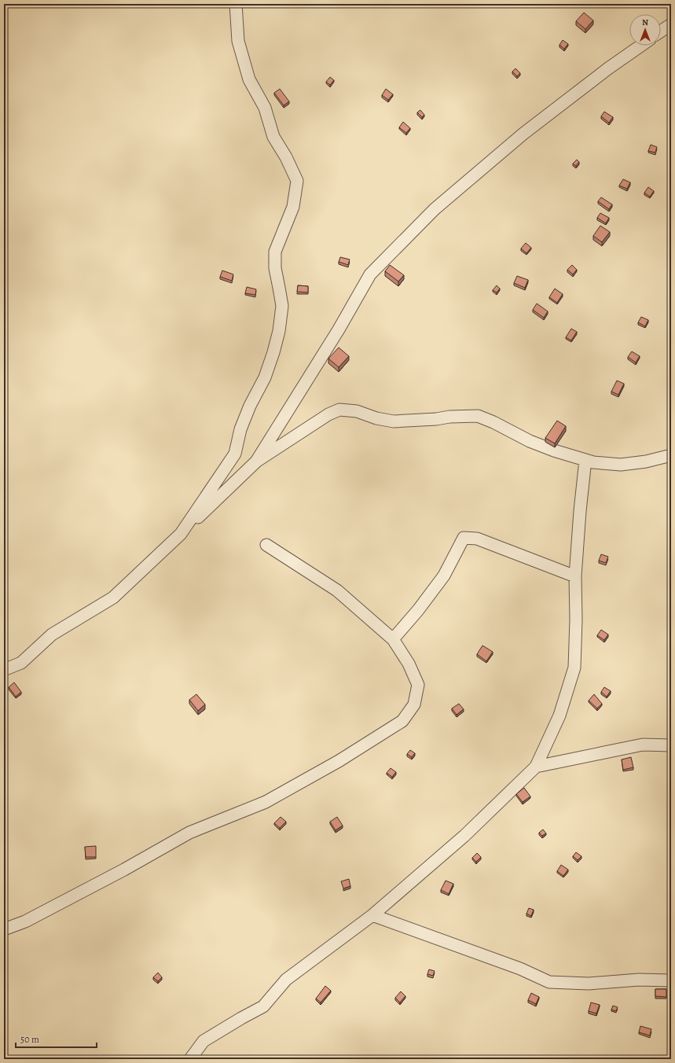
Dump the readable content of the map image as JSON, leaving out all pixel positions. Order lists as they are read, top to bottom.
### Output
{
  "scale_bar": "50 m",
  "north": "top"
}
